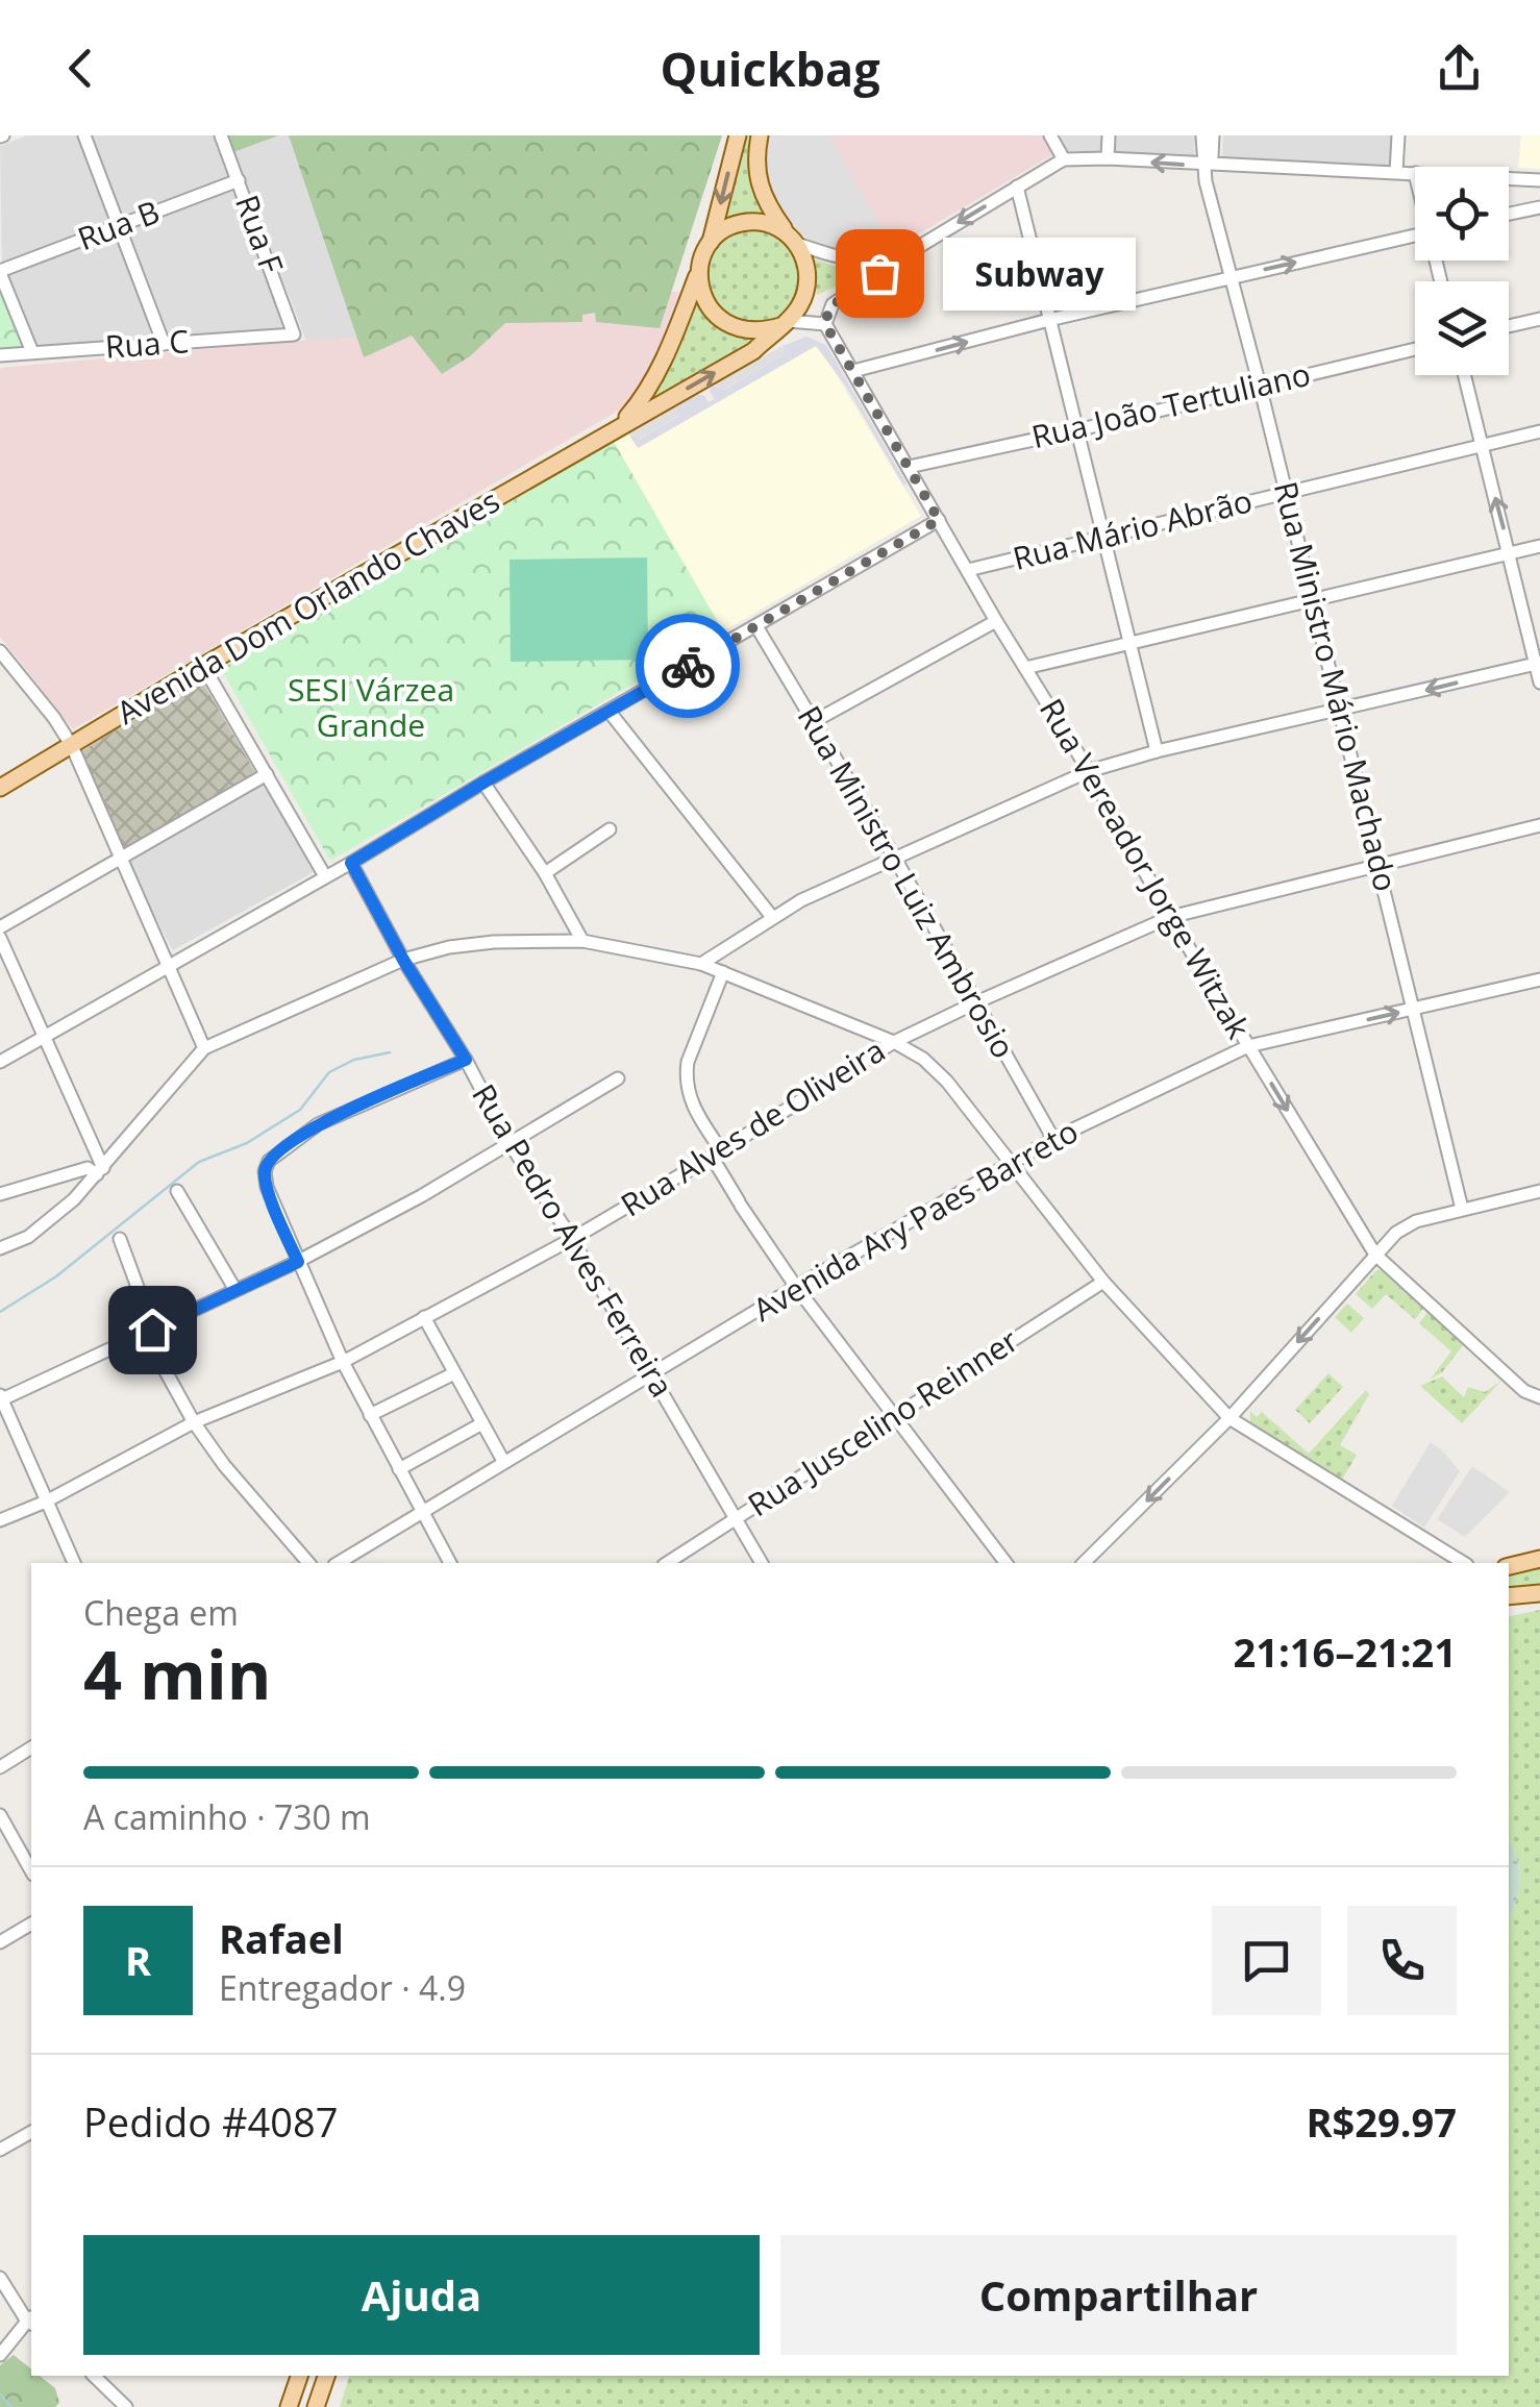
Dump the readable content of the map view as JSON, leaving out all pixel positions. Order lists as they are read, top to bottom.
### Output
{
  "streets": {
    "main road": ["Avenida Dom Orlando Chaves"],
    "street": [
      "Rua B",
      "Rua F",
      "Rua C",
      "Rua João Tertuliano",
      "Rua Mário Abrão",
      "Rua Ministro Mário Machado",
      "Rua Vereador Jorge Witzak",
      "Rua Ministro Luiz Ambrosio",
      "Rua Alves de Oliveira",
      "Avenida Ary Paes Barreto",
      "Rua Pedro Alves Ferreira",
      "Rua Juscelino Reinner"
    ]
  },
  "crossings": [
    ["Rua B", "Rua F"],
    ["Rua F", "Rua C"],
    ["Rua João Tertuliano", "Rua Ministro Mário Machado"],
    ["Rua João Tertuliano", "Rua Vereador Jorge Witzak"],
    ["Rua Mário Abrão", "Rua Ministro Mário Machado"],
    ["Rua Mário Abrão", "Rua Vereador Jorge Witzak"],
    ["Rua Ministro Mário Machado", "Rua Alves de Oliveira"],
    ["Rua Ministro Mário Machado", "Avenida Ary Paes Barreto"],
    ["Rua Vereador Jorge Witzak", "Rua Alves de Oliveira"],
    ["Rua Vereador Jorge Witzak", "Avenida Ary Paes Barreto"],
    ["Rua Ministro Luiz Ambrosio", "Rua Alves de Oliveira"],
    ["Rua Ministro Luiz Ambrosio", "Avenida Ary Paes Barreto"],
    ["Rua Alves de Oliveira", "Rua Pedro Alves Ferreira"],
    ["Avenida Ary Paes Barreto", "Rua Pedro Alves Ferreira"],
    ["Rua Pedro Alves Ferreira", "Rua Juscelino Reinner"]
  ],
  "parks": ["SESI Várzea Grande"],
  "places": ["Subway"],
  "page": {
    "header": "Quickbag",
    "bubble": "Subway",
    "heading": ["4 min", "Chega em", "21:16–21:21"],
    "panel": [
      "Rafael",
      "Entregador · 4.9",
      "Pedido #4087",
      "R$29.97"
    ],
    "bar": "A caminho · 730 m",
    "round": "R",
    "buttons": ["Ajuda", "Compartilhar"]
  }
}
